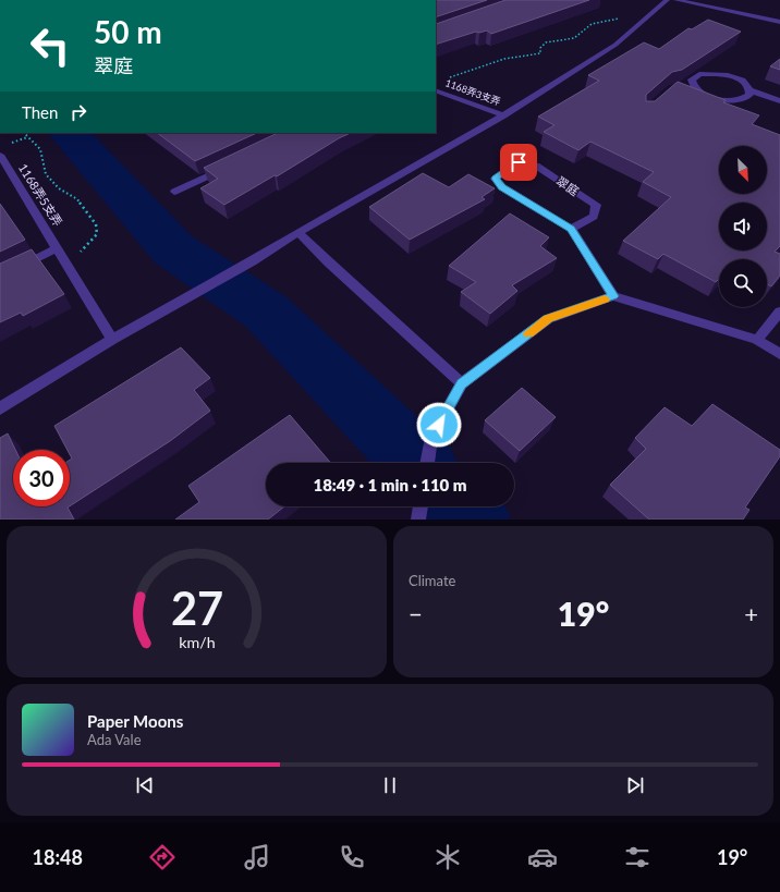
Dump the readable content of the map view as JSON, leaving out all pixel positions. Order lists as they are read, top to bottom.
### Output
{
  "streets": {
    "street": ["1168弄3支弄", "翠庭", "1168弄5支弄"]
  },
  "north": "bottom right",
  "page": {
    "turn": ["50 m", "翠庭"],
    "then": "Then",
    "limit": "30",
    "trip": "18:49 · 1 min · 110 m",
    "tile": "Climate",
    "heat": ["−", "19°", "+"],
    "song": ["Paper Moons", "Ada Vale"],
    "tabs": ["18:48", "19°"],
    "gauge": ["27", "km/h"]
  }
}
